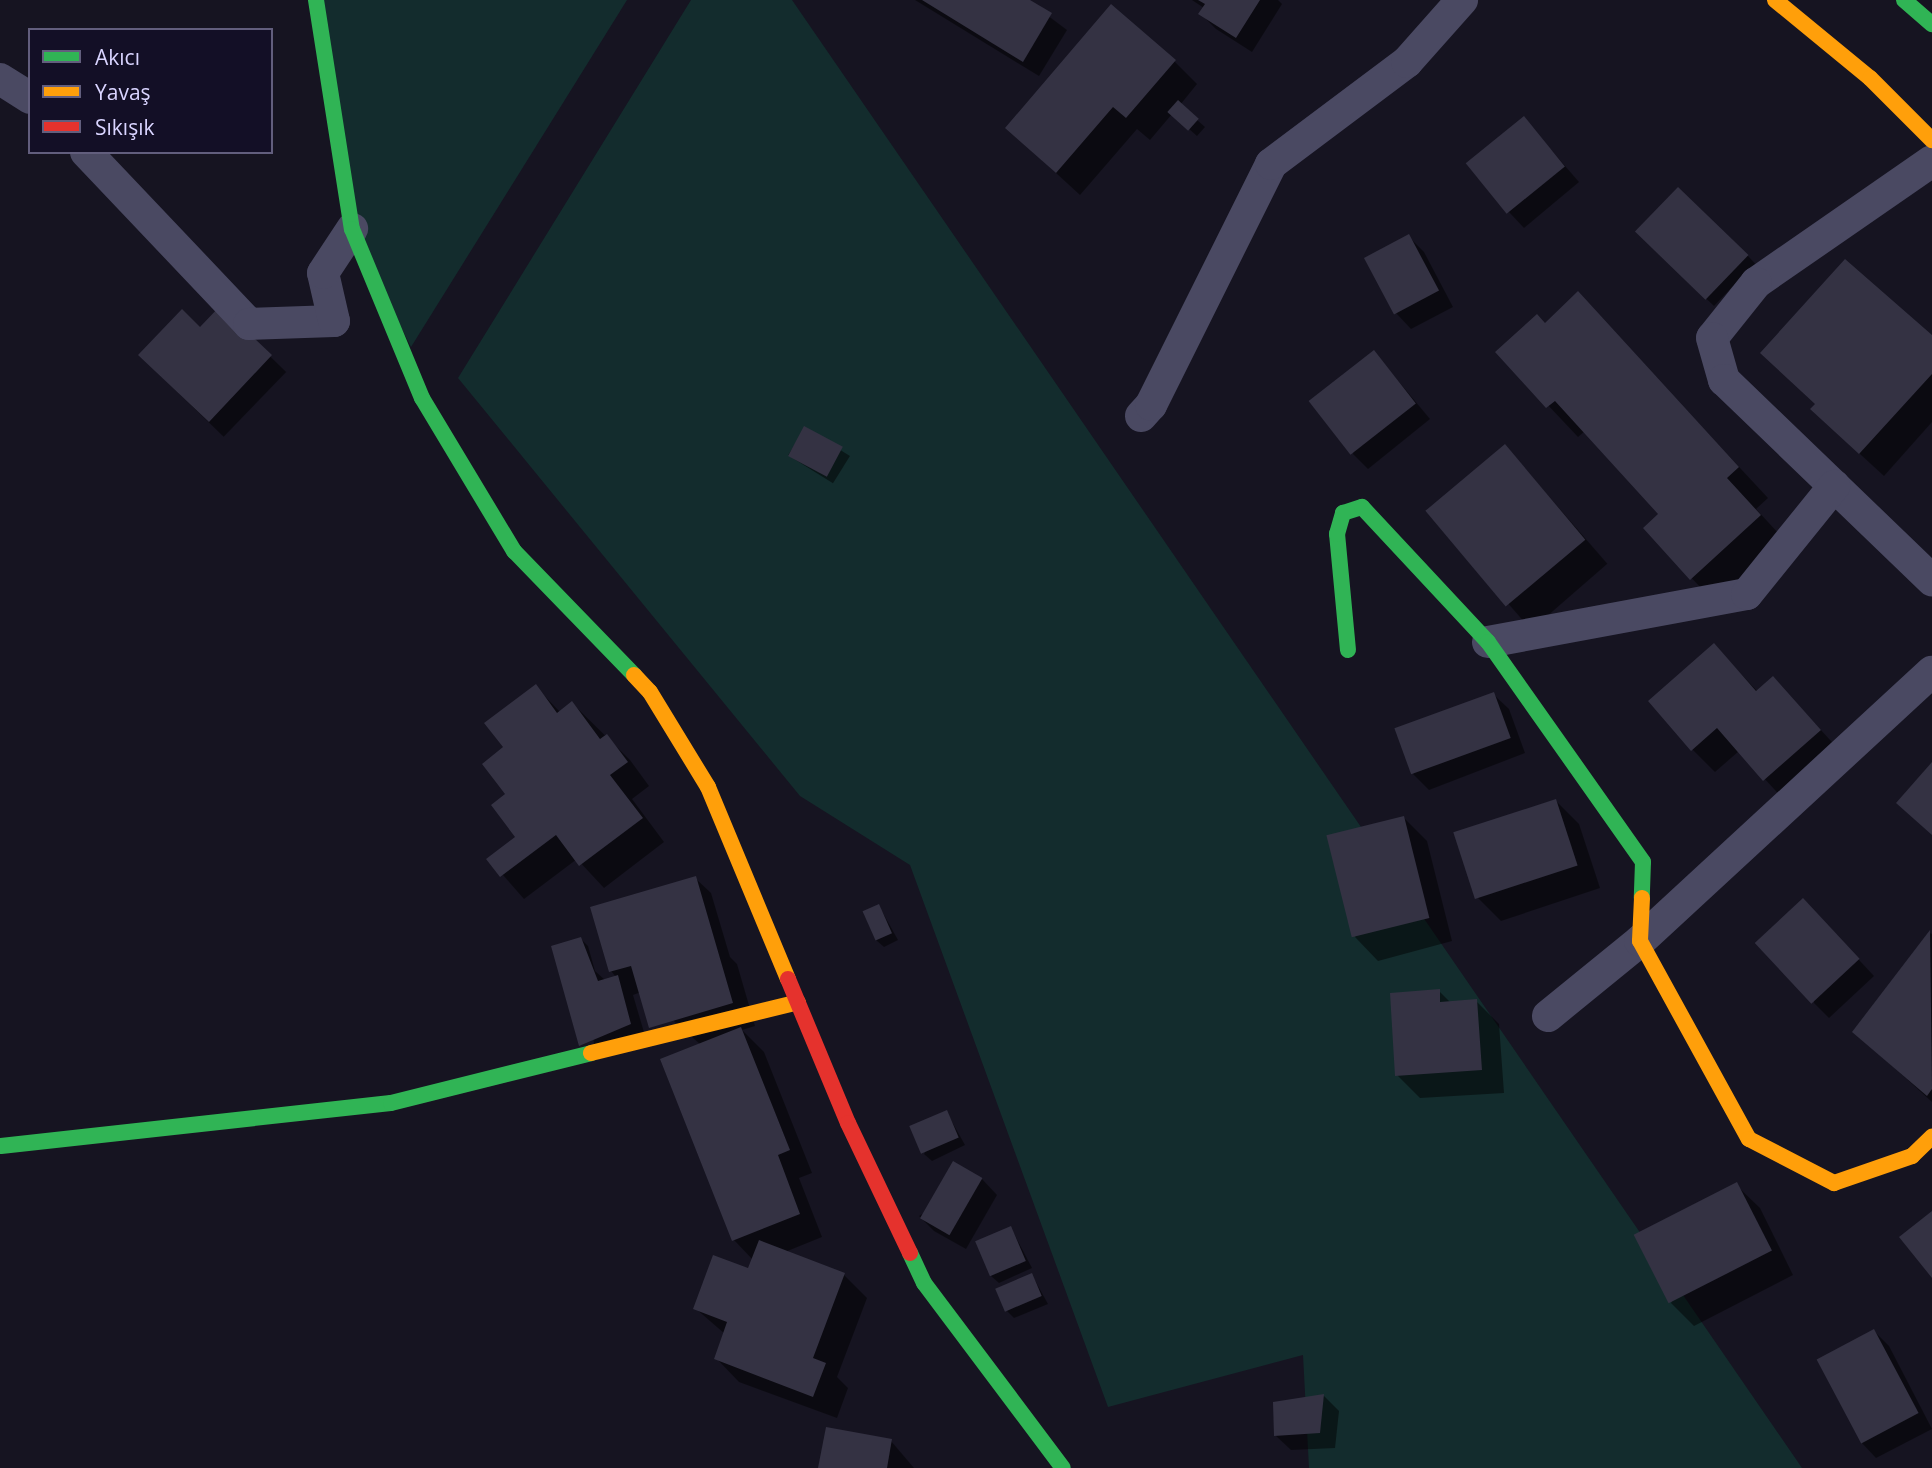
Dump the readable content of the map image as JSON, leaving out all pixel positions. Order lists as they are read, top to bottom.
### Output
{
  "legend": ["Akıcı", "Yavaş", "Sıkışık"]
}
